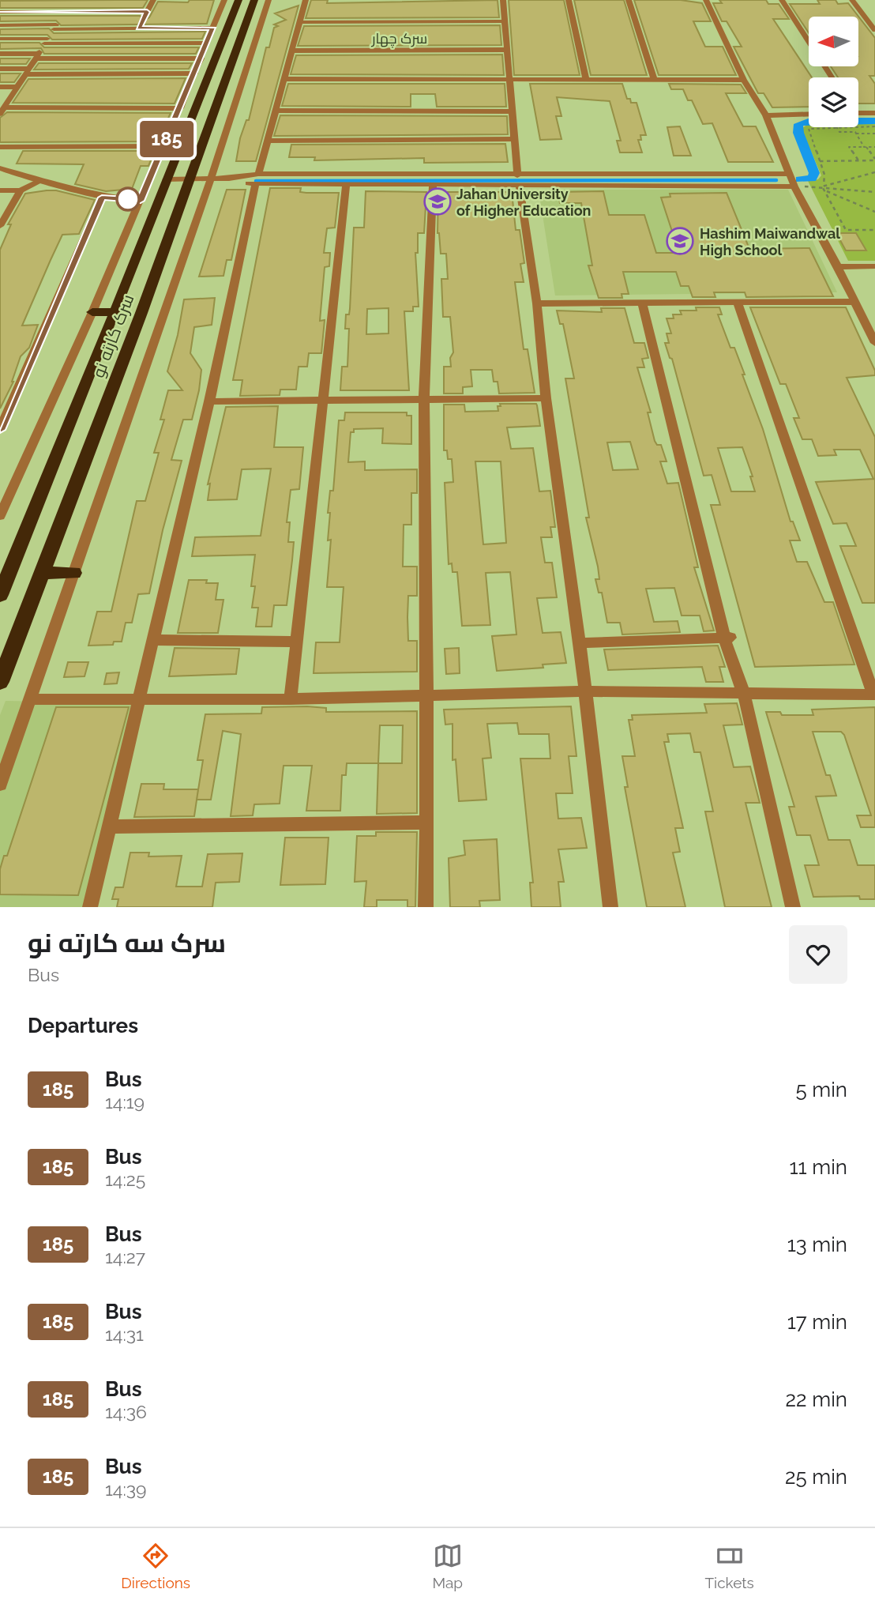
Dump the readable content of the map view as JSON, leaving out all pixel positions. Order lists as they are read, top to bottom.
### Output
{
  "streets": {
    "highway": ["سرک کارته نو"],
    "street": ["سرک چهار"]
  },
  "places": {
    "school or university": ["Jahan University of Higher Education", "Hashim Maiwandwal High School"]
  },
  "lines": ["bus line 185"],
  "north": "left",
  "page": {
    "on_map": "185",
    "heading": [
      ["سرک سه کارته نو", "Bus"],
      "Departures"
    ],
    "list": [
      {
        "mark": "185",
        "name": "Bus",
        "note": "14:19",
        "value": "5 min"
      },
      {
        "mark": "185",
        "name": "Bus",
        "note": "14:25",
        "value": "11 min"
      },
      {
        "mark": "185",
        "name": "Bus",
        "note": "14:27",
        "value": "13 min"
      },
      {
        "mark": "185",
        "name": "Bus",
        "note": "14:31",
        "value": "17 min"
      },
      {
        "mark": "185",
        "name": "Bus",
        "note": "14:36",
        "value": "22 min"
      },
      {
        "mark": "185",
        "name": "Bus",
        "note": "14:39",
        "value": "25 min"
      }
    ],
    "tabs": ["Directions", "Map", "Tickets"]
  }
}
